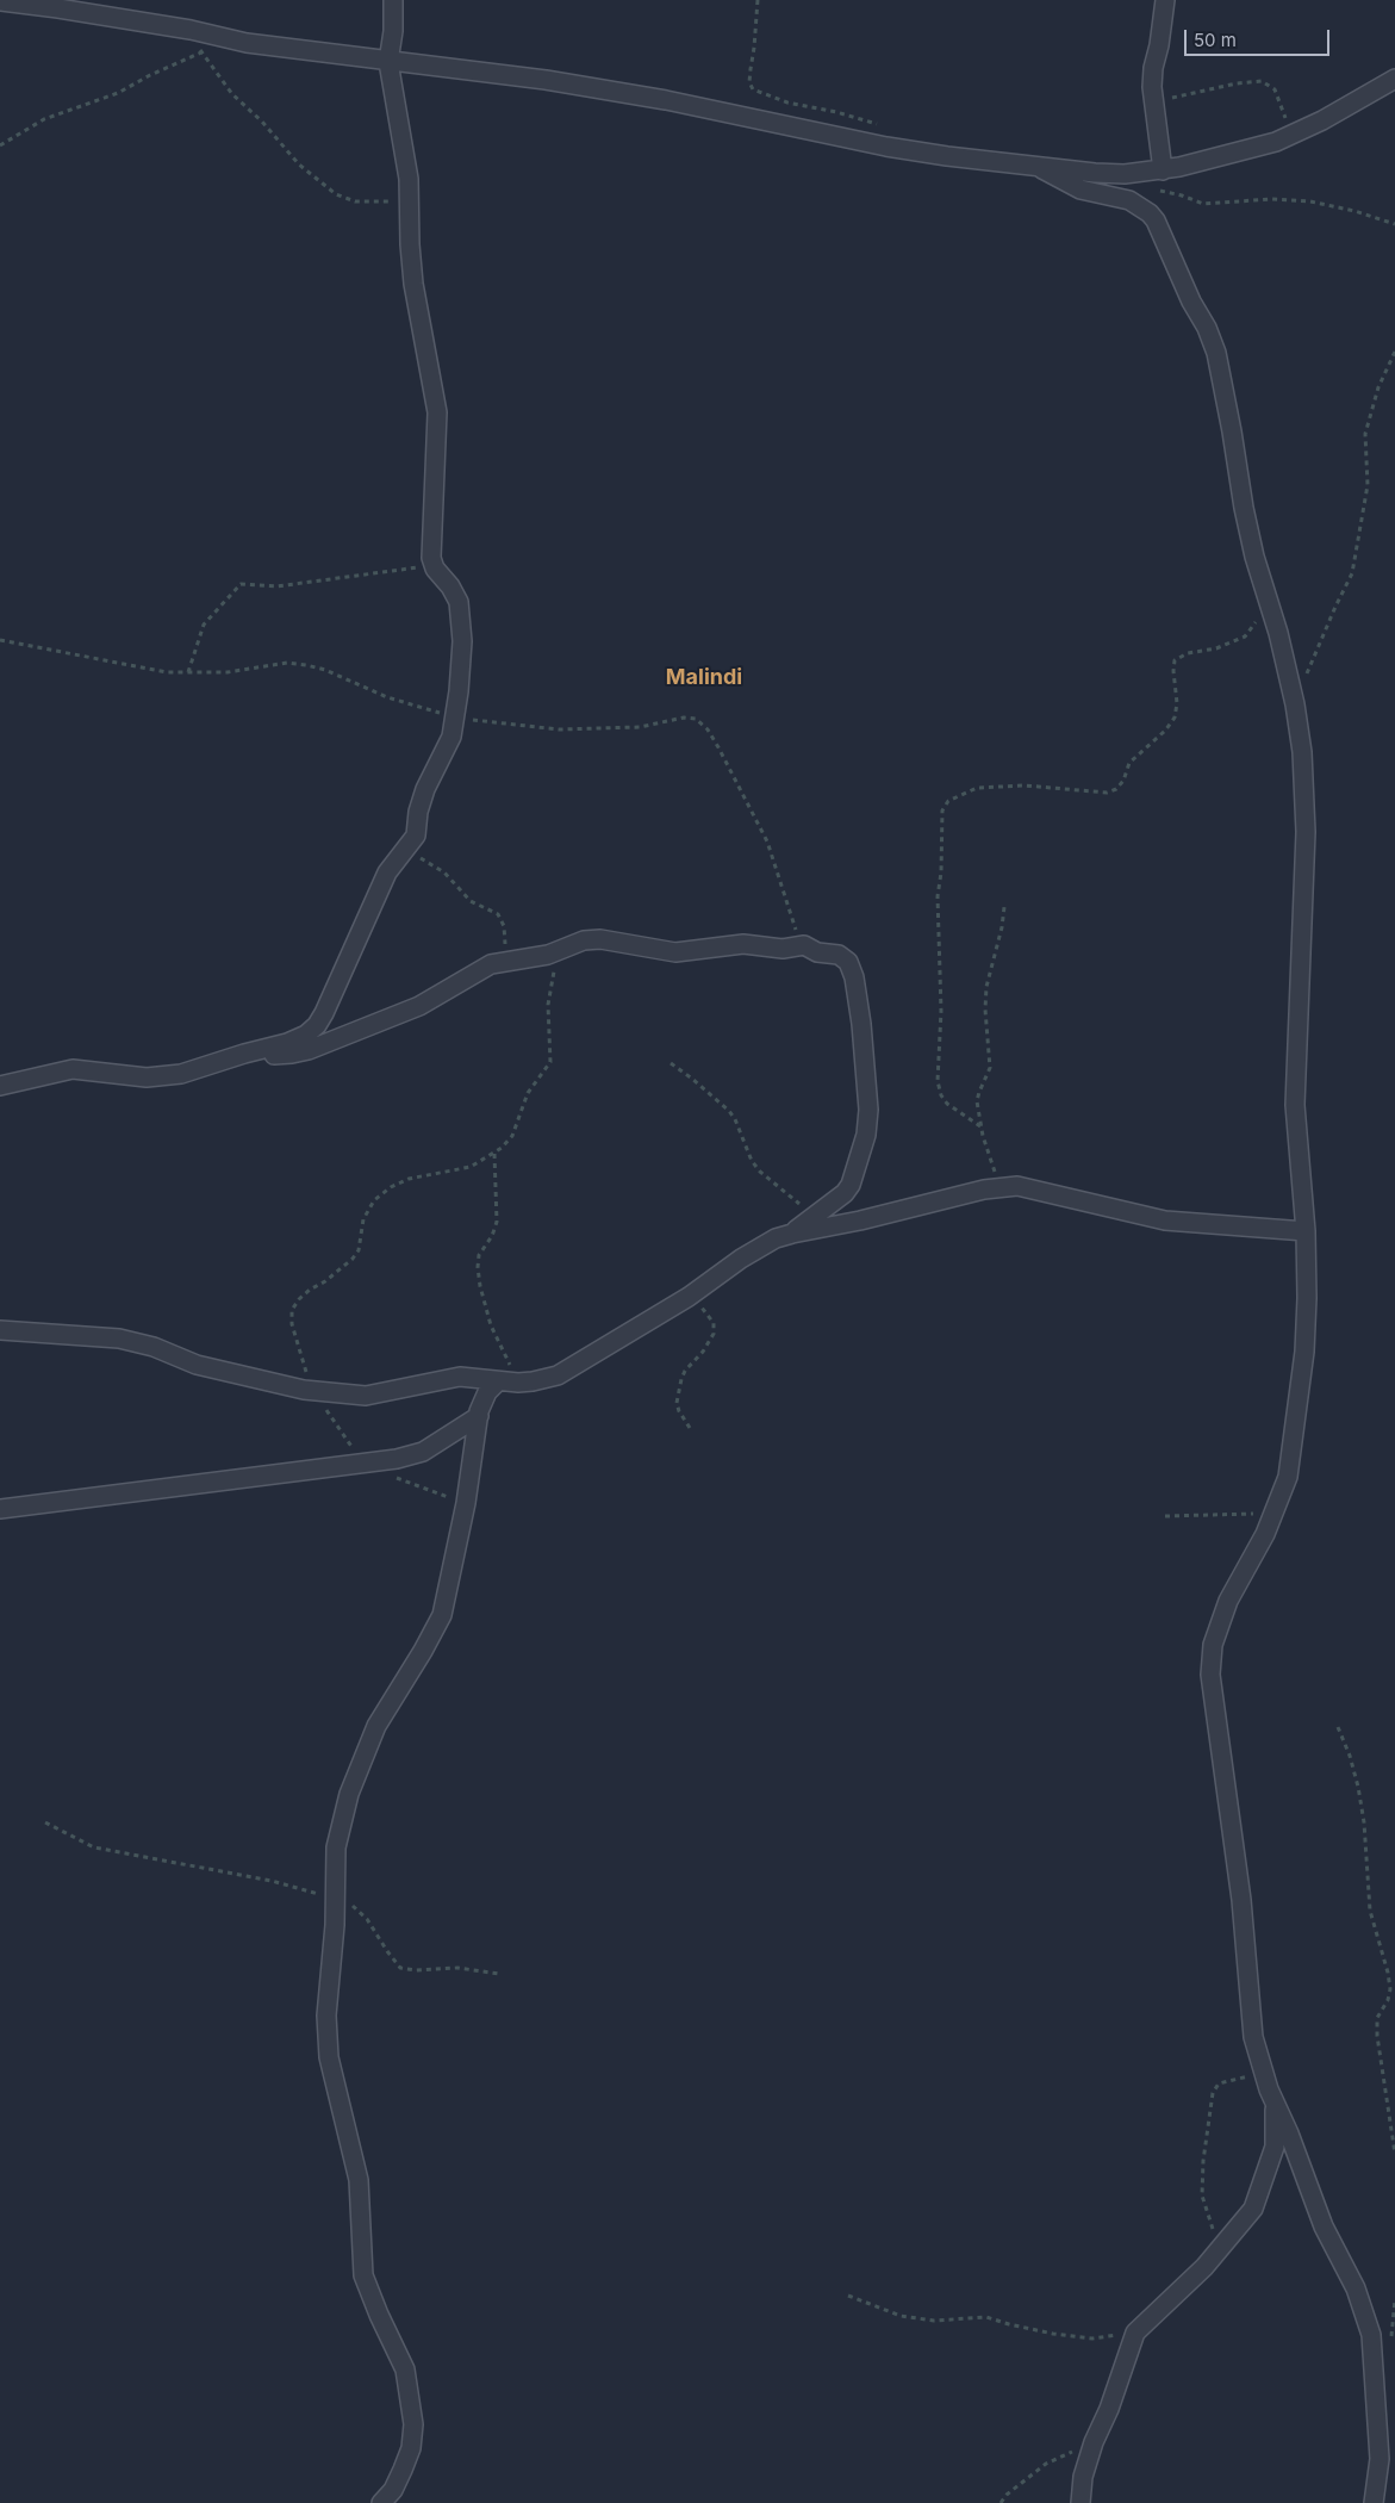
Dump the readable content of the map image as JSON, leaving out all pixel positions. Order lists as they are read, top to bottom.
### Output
{
  "districts": ["Malindi"],
  "scale_bar": "50 m"
}
